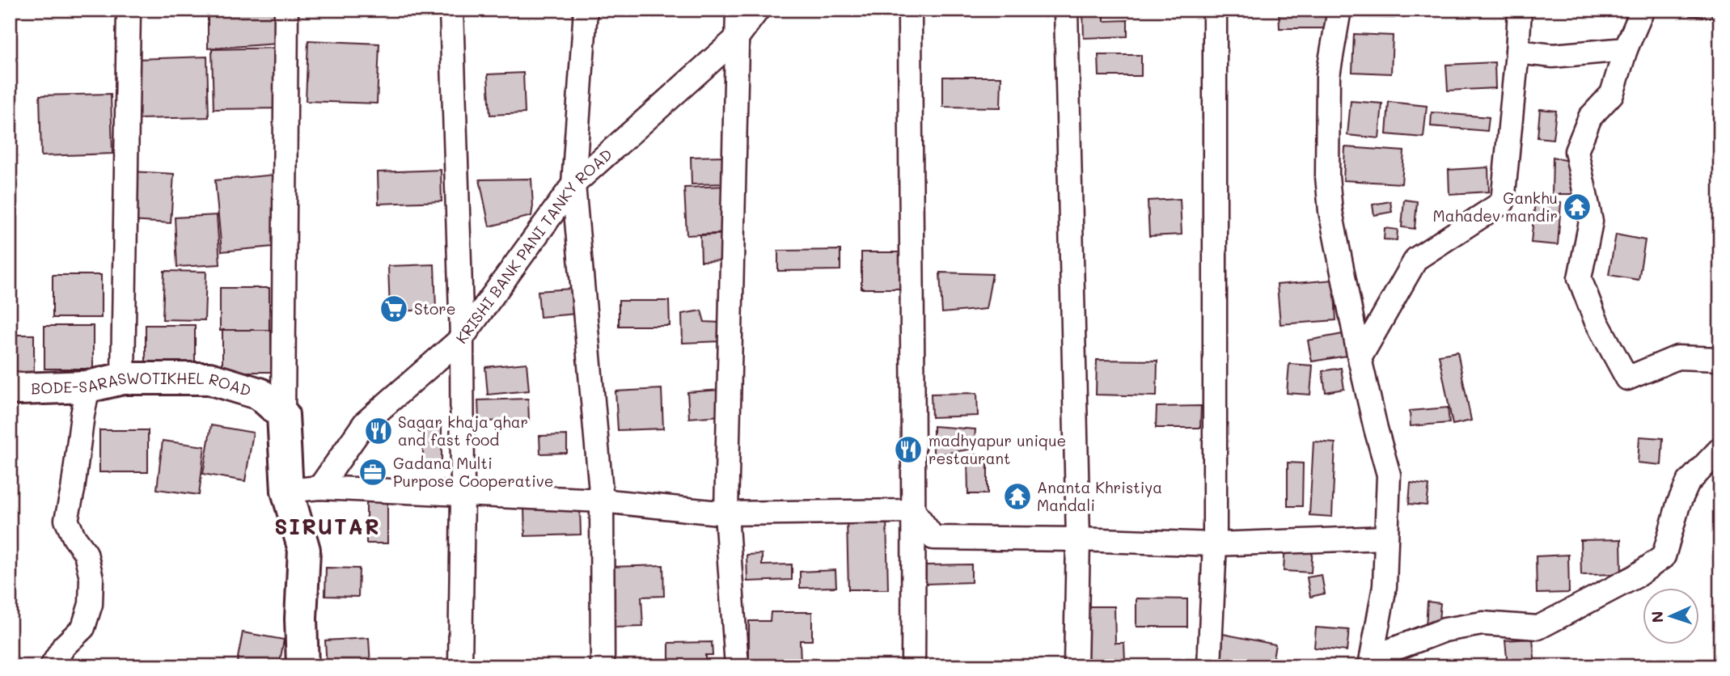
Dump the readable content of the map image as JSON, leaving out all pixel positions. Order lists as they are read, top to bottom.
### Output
{
  "streets": {
    "street": ["KRISHI BANK PANI TANKY ROAD", "BODE-SARASWOTIKHEL ROAD"]
  },
  "districts": ["SIRUTAR"],
  "places": {
    "temple": ["Gankhu Mahadev mandir", "Ananta Khristiya Mandali"],
    "supermarket": ["Store"],
    "restaurant": ["Sagar khaja ghar and fast food", "madhyapur unique restaurant"],
    "office": ["Gadana Multi Purpose Cooperative"]
  },
  "north": "left"
}
